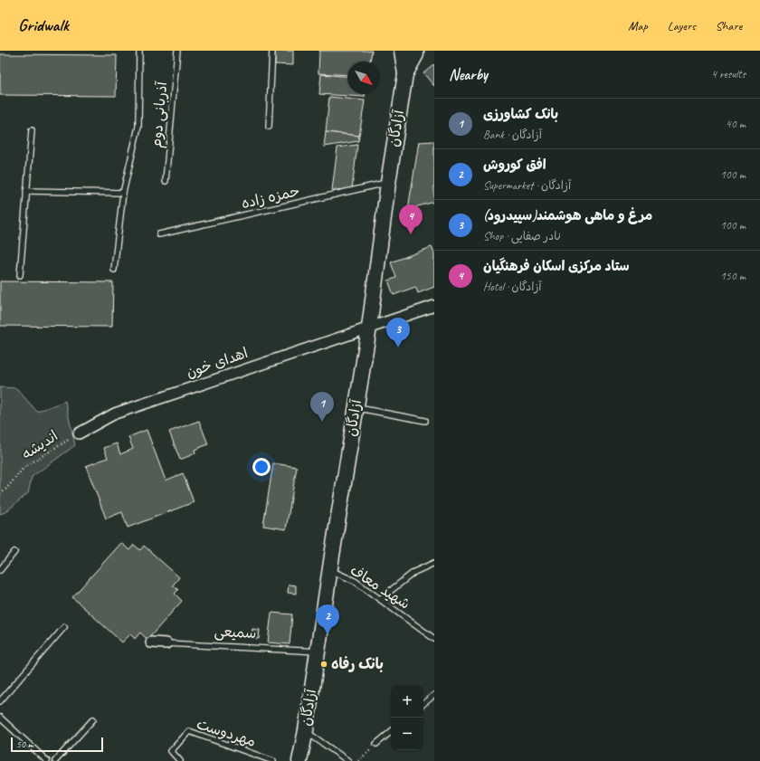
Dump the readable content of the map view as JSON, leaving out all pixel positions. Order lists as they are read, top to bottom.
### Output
{
  "streets": {
    "main road": ["آزادگان"],
    "street": ["اهدای خون", "سمیعی"],
    "lane": [
      "آذربانی دوم",
      "حمزه زاده",
      "شهید معاف",
      "مهردوست"
    ],
    "path": ["اندیشه"]
  },
  "crossings": [
    ["آزادگان", "حمزه زاده"],
    ["آزادگان", "اهدای خون"],
    ["آزادگان", "شهید معاف"],
    ["آزادگان", "سمیعی"],
    ["اهدای خون", "اندیشه"]
  ],
  "places": ["بانک رفاه"],
  "scale_bar": "50 m",
  "north": "bottom right",
  "page": {
    "header": "Gridwalk",
    "nav": ["Map", "Layers", "Share"],
    "heading": ["Nearby", "4 results"],
    "list": [
      {
        "mark": "1",
        "name": "بانک کشاورزی",
        "note": "Bank · آزادگان",
        "value": "40 m"
      },
      {
        "mark": "2",
        "name": "افق کوروش",
        "note": "Supermarket · آزادگان",
        "value": "100 m"
      },
      {
        "mark": "3",
        "name": "مرغ و ماهی هوشمند(سپیدرود)",
        "note": "Shop · نادر صفایی",
        "value": "100 m"
      },
      {
        "mark": "4",
        "name": "ستاد مرکزی اسکان فرهنگیان",
        "note": "Hotel · آزادگان",
        "value": "150 m"
      }
    ],
    "pins": [
      "4",
      "3",
      "1",
      "2"
    ],
    "map_buttons": ["+", "−"],
    "scale": "50 m"
  }
}
